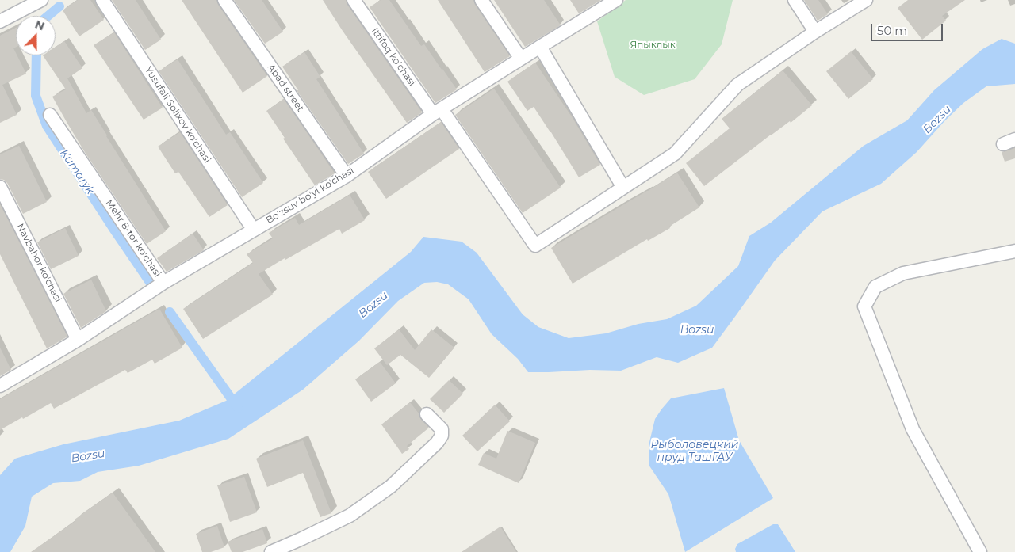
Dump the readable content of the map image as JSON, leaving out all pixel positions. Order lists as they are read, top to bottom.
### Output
{
  "streets": {
    "street": [
      "Ittifoq ko'chasi",
      "Abad street",
      "Yusufali Solixov ko'chasi",
      "Bo'zsuv bo'yi ko'chasi",
      "Mehr 8-tor ko'chasi",
      "Navbahor ko'chasi"
    ]
  },
  "crossings": [
    ["Ittifoq ko'chasi", "Bo'zsuv bo'yi ko'chasi"],
    ["Abad street", "Bo'zsuv bo'yi ko'chasi"],
    ["Yusufali Solixov ko'chasi", "Bo'zsuv bo'yi ko'chasi"],
    ["Bo'zsuv bo'yi ko'chasi", "Mehr 8-tor ko'chasi"],
    ["Bo'zsuv bo'yi ko'chasi", "Navbahor ko'chasi"]
  ],
  "water": ["Bozsu", "Kumaryk", "Рыболовецкий пруд ТашГАУ"],
  "parks": ["Япыклык"],
  "scale_bar": "50 m",
  "north": "top"
}
